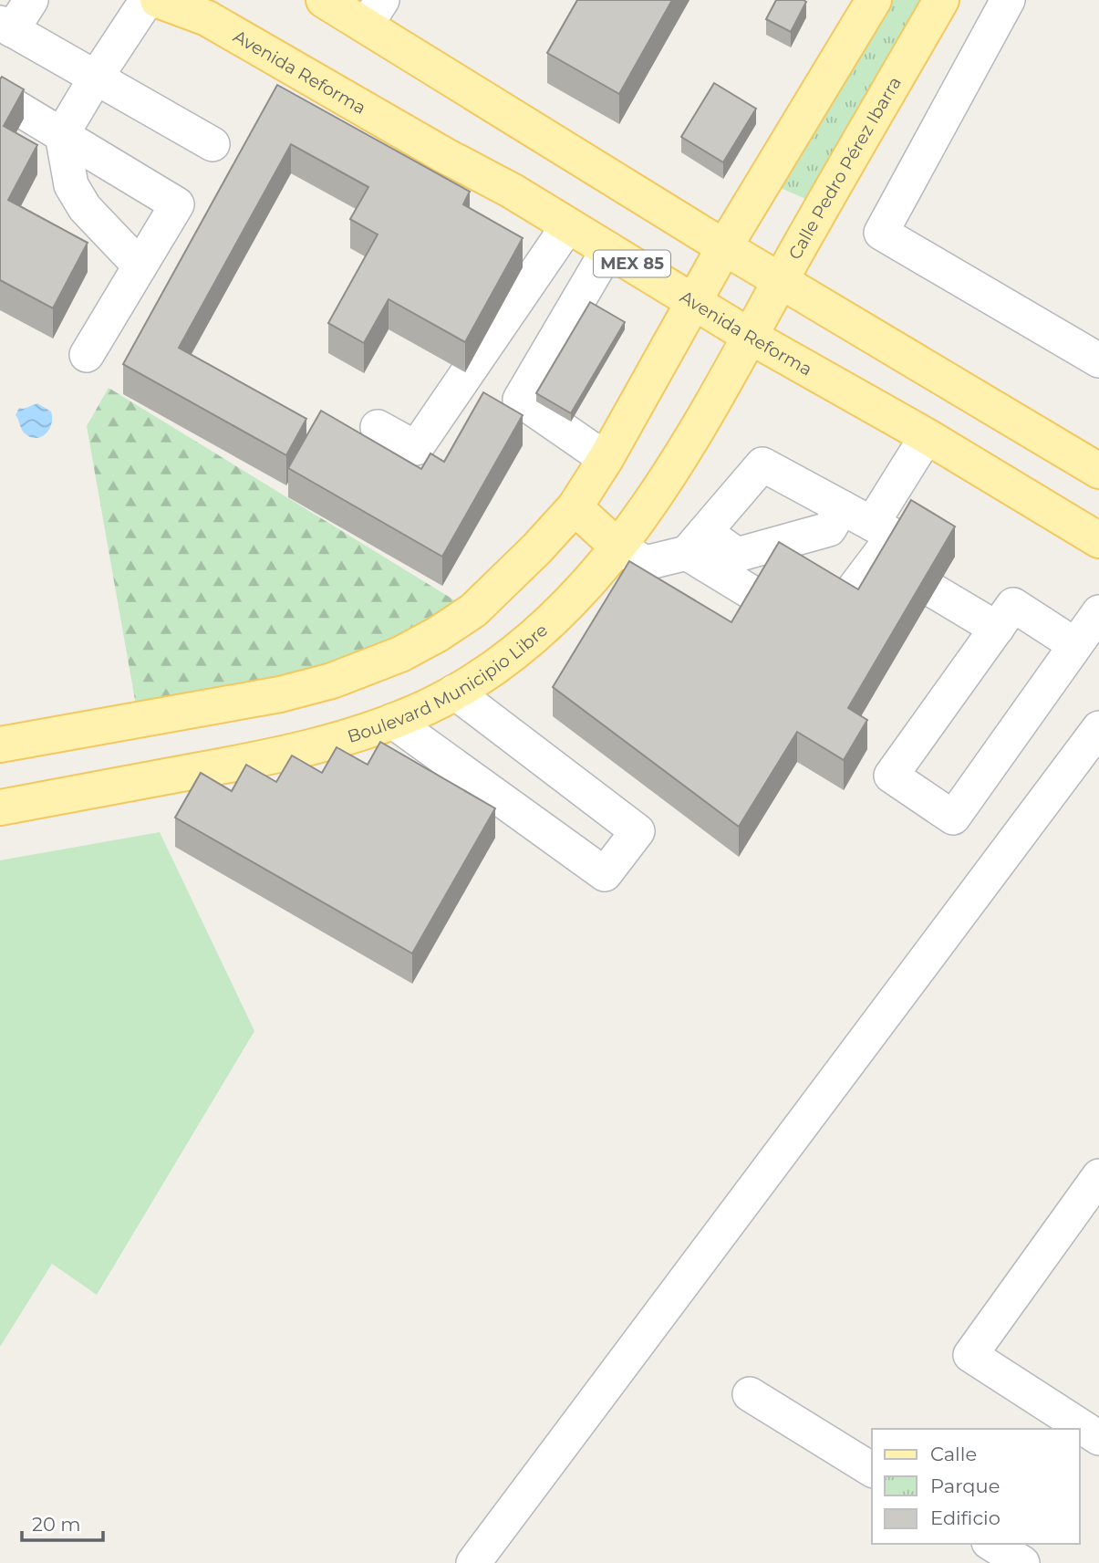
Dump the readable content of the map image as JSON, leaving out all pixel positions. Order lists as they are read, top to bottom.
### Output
{
  "streets": {
    "main road": [
      "Avenida Reforma",
      "Calle Pedro Pérez Ibarra",
      "MEX 85",
      "Boulevard Municipio Libre"
    ]
  },
  "crossings": [
    ["Avenida Reforma", "Calle Pedro Pérez Ibarra"],
    ["Avenida Reforma", "Boulevard Municipio Libre"],
    ["Calle Pedro Pérez Ibarra", "Boulevard Municipio Libre"]
  ],
  "legend": ["Calle", "Parque", "Edificio"],
  "scale_bar": "20 m"
}
